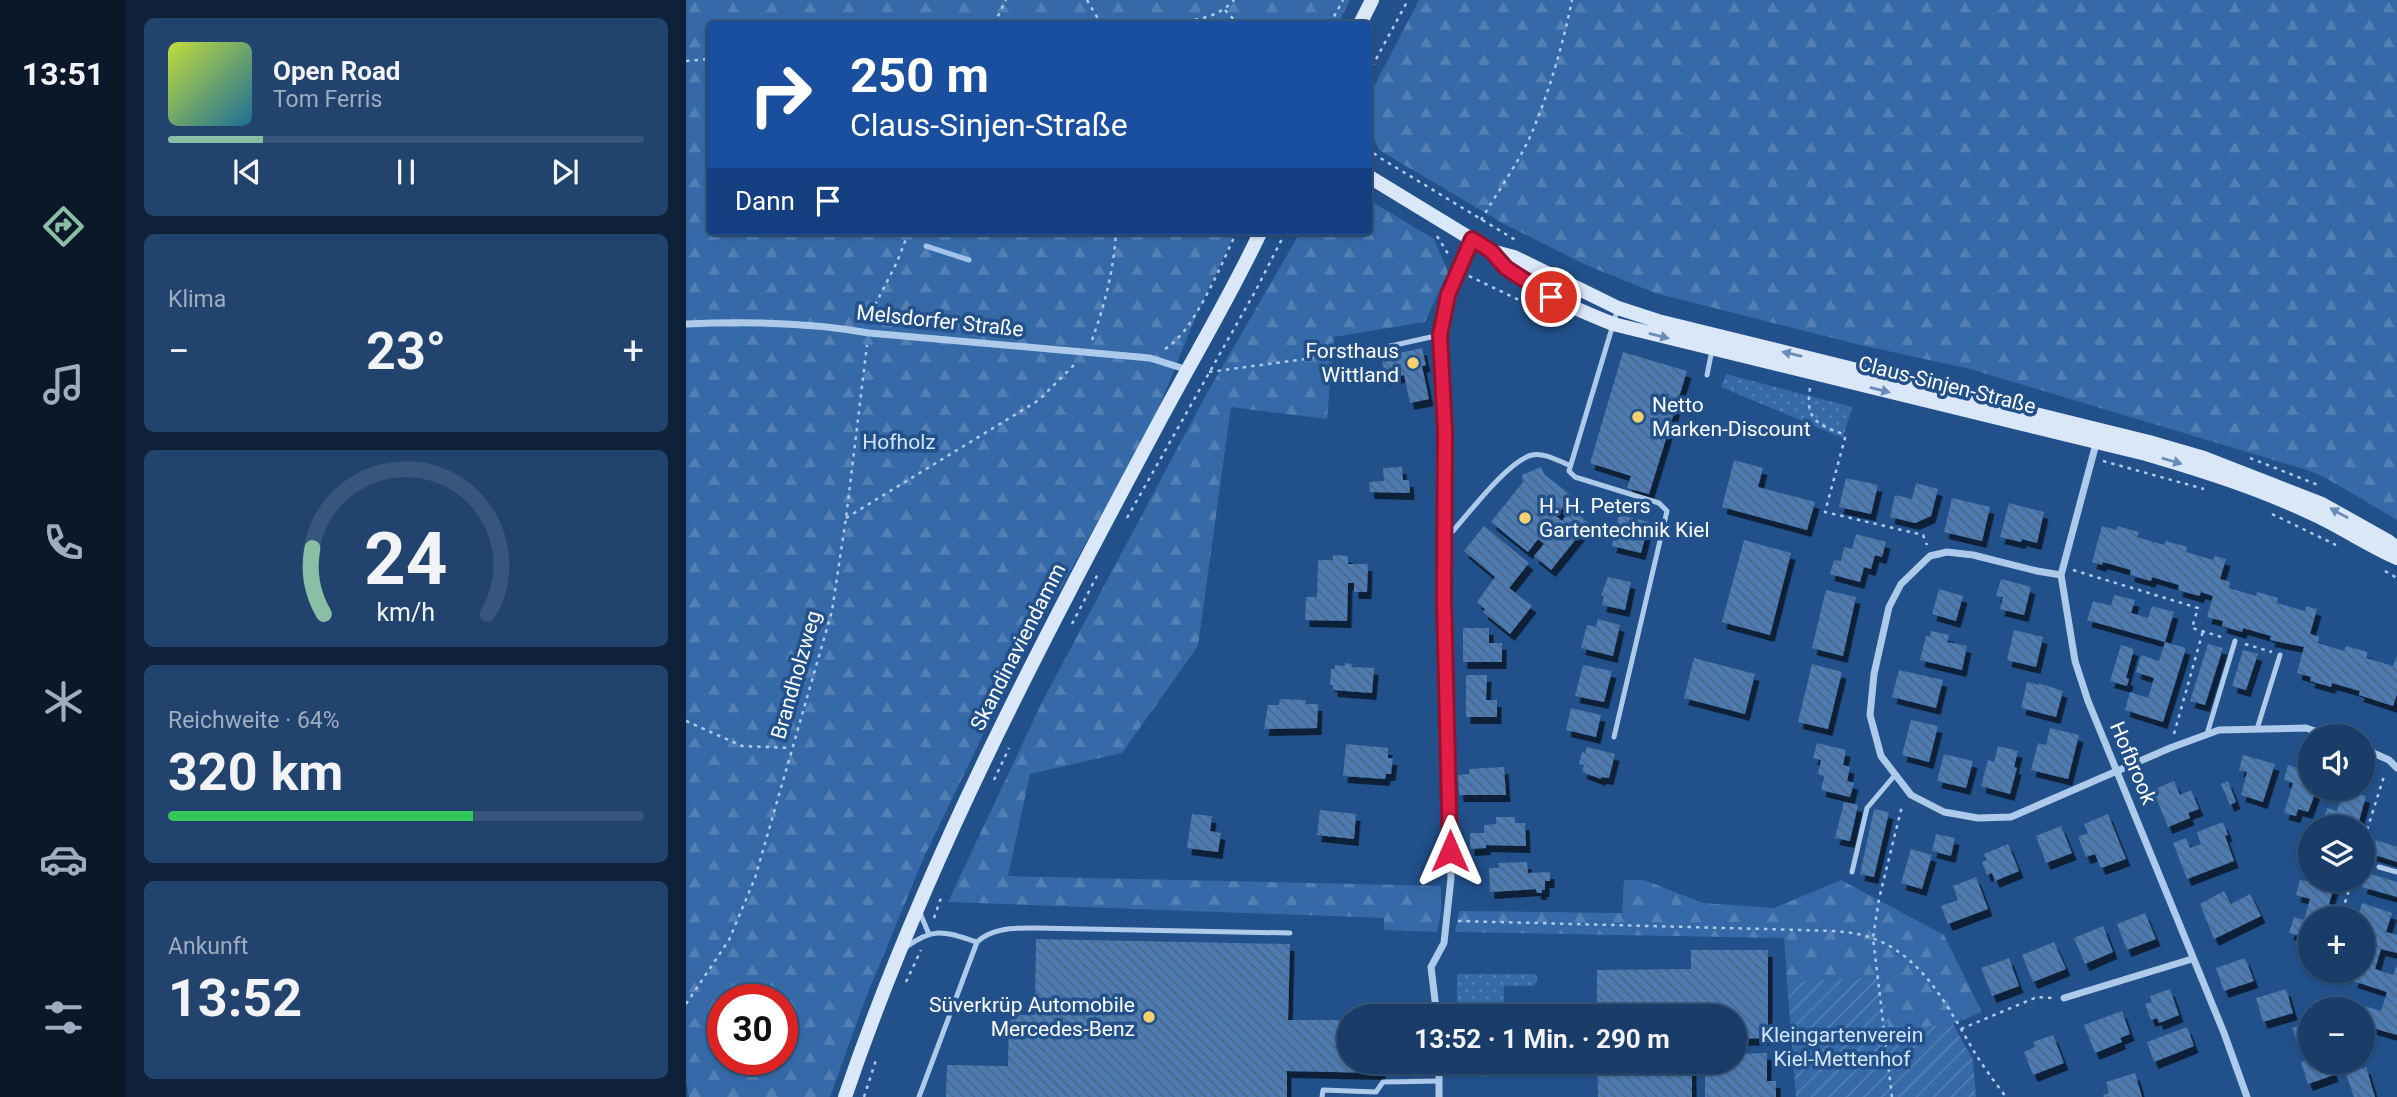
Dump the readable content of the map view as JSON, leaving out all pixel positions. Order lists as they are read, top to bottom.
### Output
{
  "streets": {
    "street": [
      "Melsdorfer Straße",
      "Claus-Sinjen-Straße",
      "Skandinaviendamm",
      "Hofbrook"
    ],
    "path": ["Brandholzweg"]
  },
  "crossings": [
    ["Melsdorfer Straße", "Skandinaviendamm"],
    ["Melsdorfer Straße", "Brandholzweg"],
    ["Claus-Sinjen-Straße", "Hofbrook"]
  ],
  "parks": ["Hofholz", "Kleingartenverein Kiel-Mettenhof"],
  "places": [
    "Forsthaus Wittland",
    "Netto Marken-Discount",
    "H. H. Peters Gartentechnik Kiel",
    "Süverkrüp Automobile Mercedes-Benz"
  ],
  "page": {
    "tabs": "13:51",
    "turn": ["250 m", "Claus-Sinjen-Straße"],
    "song": ["Open Road", "Tom Ferris"],
    "then": "Dann",
    "tile": [
      "Klima",
      ["Reichweite · 64%", "320 km"],
      ["Ankunft", "13:52"]
    ],
    "heat": ["−", "23°", "+"],
    "map_buttons": ["+", "−"],
    "limit": "30",
    "trip": "13:52 · 1 Min. · 290 m",
    "gauge": ["24", "km/h"]
  }
}
